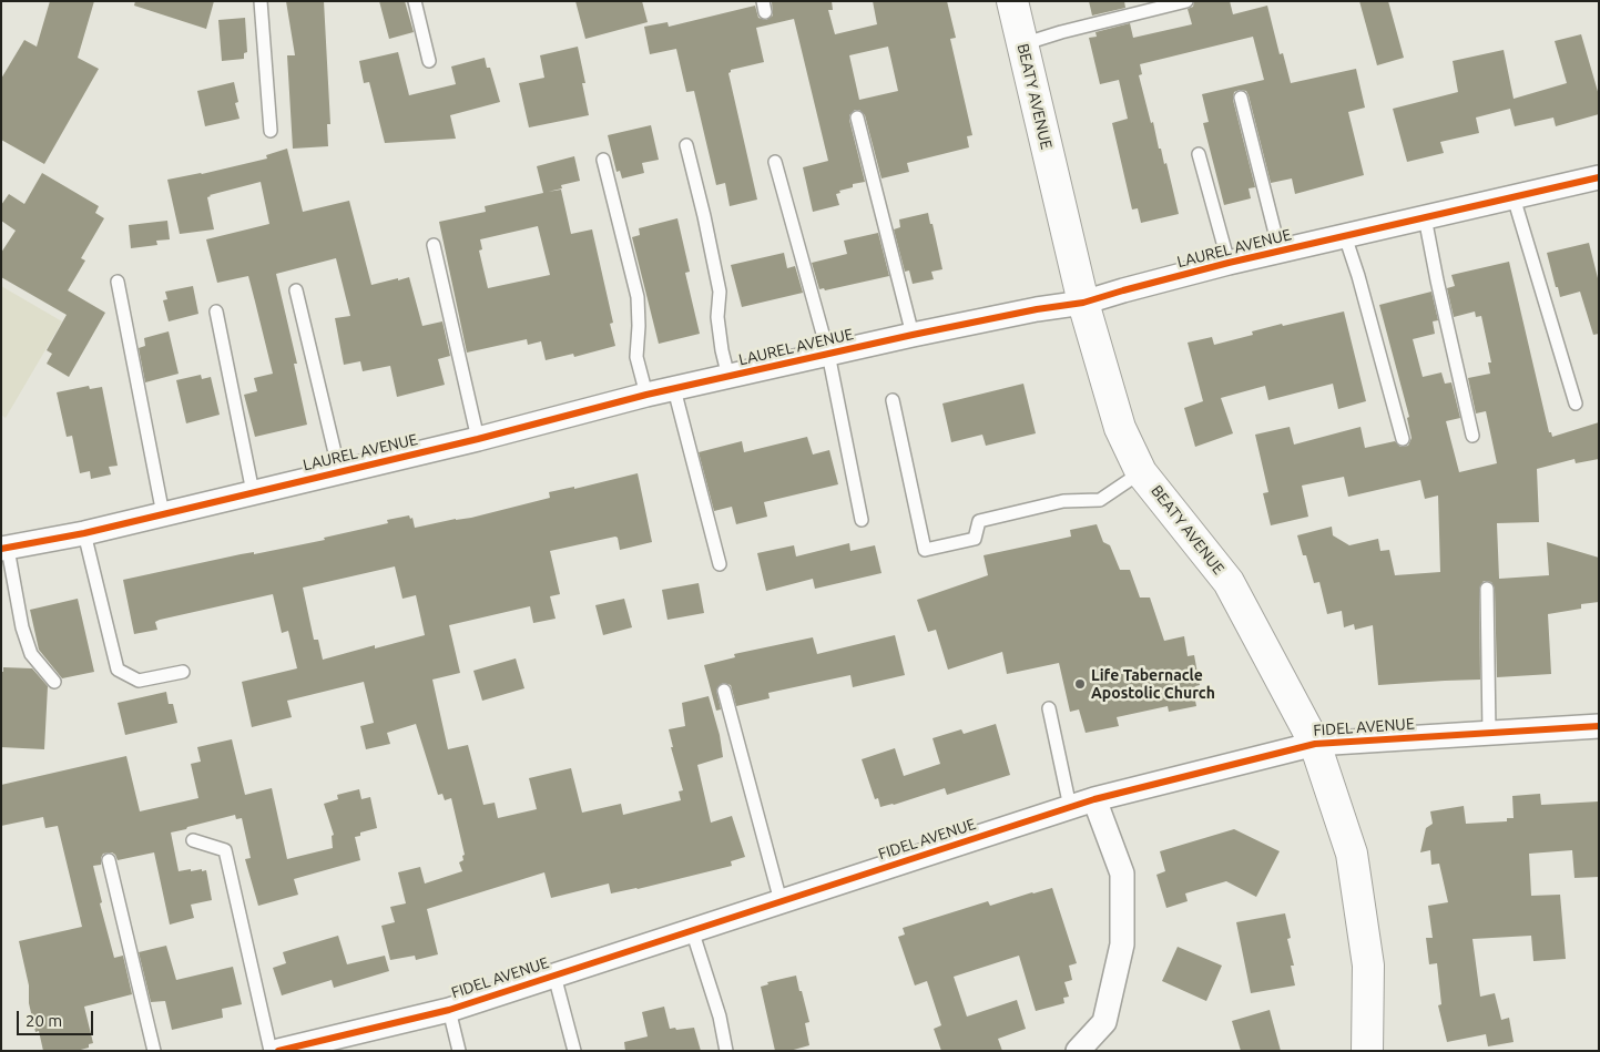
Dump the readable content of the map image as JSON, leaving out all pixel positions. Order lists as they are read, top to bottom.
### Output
{
  "streets": {
    "street": ["BEATY AVENUE", "LAUREL AVENUE", "FIDEL AVENUE"]
  },
  "crossings": [
    ["BEATY AVENUE", "LAUREL AVENUE"],
    ["BEATY AVENUE", "FIDEL AVENUE"]
  ],
  "places": ["Life Tabernacle Apostolic Church"],
  "scale_bar": "20 m"
}
